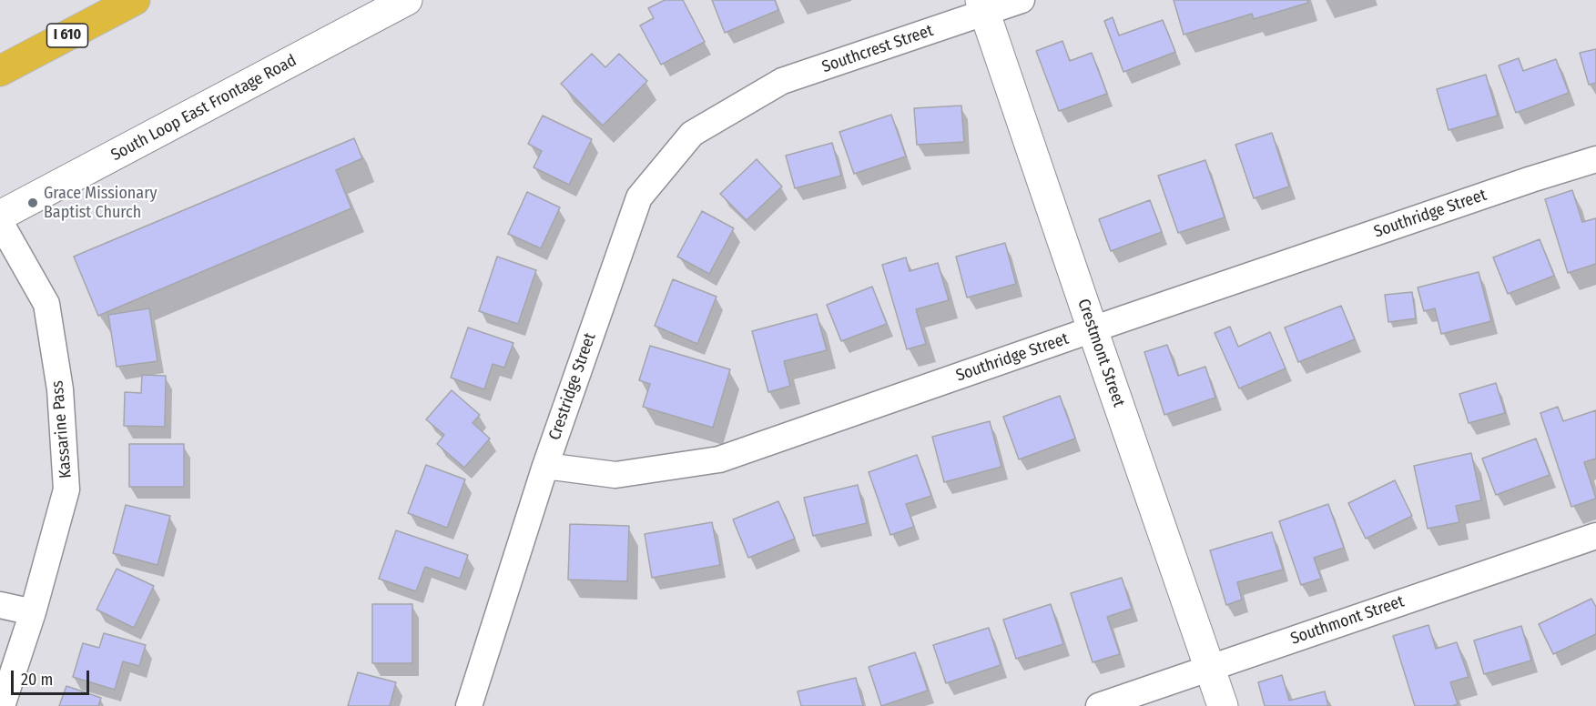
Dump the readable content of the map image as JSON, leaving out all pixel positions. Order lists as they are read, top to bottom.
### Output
{
  "streets": {
    "highway": ["I 610"],
    "street": [
      "Southcrest Street",
      "South Loop East Frontage Road",
      "Southridge Street",
      "Crestmont Street",
      "Crestridge Street",
      "Kassarine Pass",
      "Southmont Street"
    ]
  },
  "crossings": [
    ["Southcrest Street", "Crestmont Street"],
    ["Southcrest Street", "Crestridge Street"],
    ["Southridge Street", "Crestmont Street"],
    ["Southridge Street", "Crestridge Street"],
    ["Crestmont Street", "Southmont Street"]
  ],
  "places": ["Grace Missionary Baptist Church"],
  "scale_bar": "20 m"
}
